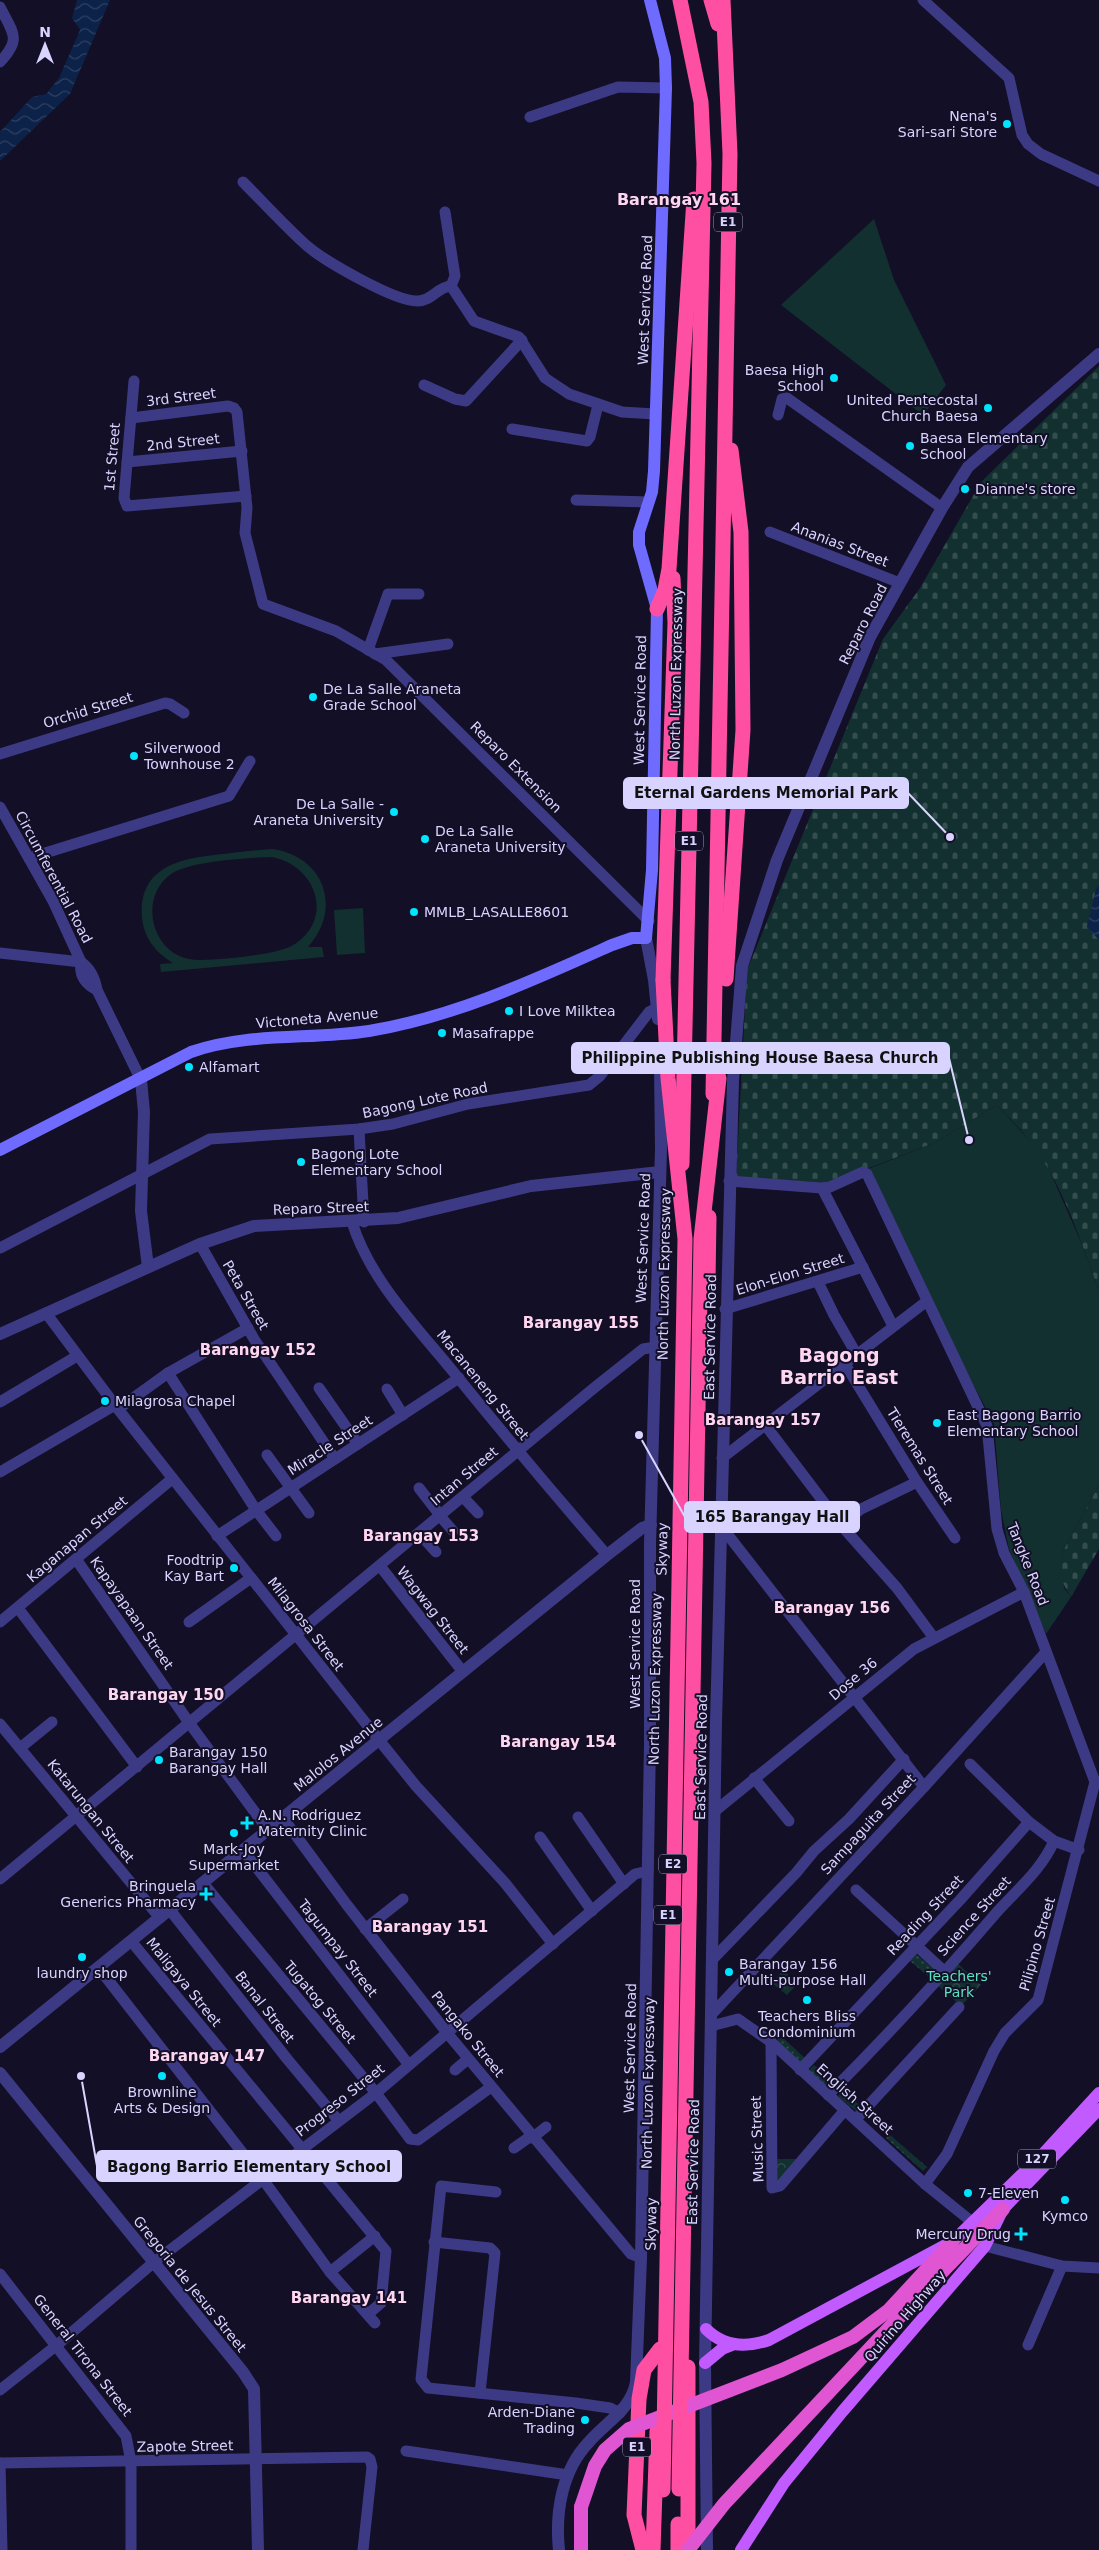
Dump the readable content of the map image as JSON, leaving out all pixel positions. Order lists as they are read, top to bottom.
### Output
{
  "streets": {
    "highway": [
      "E1",
      "North Luzon Expressway",
      "Skyway",
      "E2"
    ],
    "main road": [
      "West Service Road",
      "Victoneta Avenue",
      "127",
      "Quirino Highway"
    ],
    "street": [
      "3rd Street",
      "2nd Street",
      "1st Street",
      "Ananias Street",
      "Reparo Road",
      "Orchid Street",
      "Reparo Extension",
      "Circumferential Road",
      "Bagong Lote Road",
      "Reparo Street",
      "Elon-Elon Street",
      "Peta Street",
      "East Service Road",
      "Macaneneng Street",
      "Miracle Street",
      "Tieremas Street",
      "Intan Street",
      "Kaganapan Street",
      "Tangke Road",
      "Wagwag Street",
      "Kapayapaan Street",
      "Milagrosa Street",
      "Dose 36",
      "Malolos Avenue",
      "Katarungan Street",
      "Sampaguita Street",
      "Reading Street",
      "Science Street",
      "Pilipino Street",
      "Tagumpay Street",
      "Maligaya Street",
      "Tugatog Street",
      "Banal Street",
      "Pangako Street",
      "English Street",
      "Progreso Street",
      "Music Street",
      "Gregoria de Jesus Street",
      "General Tirona Street",
      "Zapote Street"
    ]
  },
  "crossings": [
    ["E1", "North Luzon Expressway"],
    ["E1", "E2"],
    ["West Service Road", "Reparo Extension"],
    ["West Service Road", "Victoneta Avenue"],
    ["West Service Road", "Bagong Lote Road"],
    ["West Service Road", "Reparo Street"],
    ["West Service Road", "Intan Street"],
    ["West Service Road", "Malolos Avenue"],
    ["West Service Road", "Pangako Street"],
    ["West Service Road", "Progreso Street"],
    ["3rd Street", "1st Street"],
    ["3rd Street", "Reparo Extension"],
    ["2nd Street", "1st Street"],
    ["2nd Street", "Reparo Extension"],
    ["1st Street", "Reparo Extension"],
    ["Ananias Street", "Reparo Road"],
    ["Reparo Road", "East Service Road"],
    ["Circumferential Road", "Victoneta Avenue"],
    ["Circumferential Road", "Bagong Lote Road"],
    ["Circumferential Road", "Reparo Street"],
    ["Bagong Lote Road", "Macaneneng Street"],
    ["Reparo Street", "Peta Street"],
    ["Reparo Street", "Macaneneng Street"],
    ["Reparo Street", "Milagrosa Street"],
    ["Elon-Elon Street", "East Service Road"],
    ["Peta Street", "Miracle Street"],
    ["East Service Road", "Dose 36"],
    ["East Service Road", "Sampaguita Street"],
    ["East Service Road", "English Street"],
    ["Macaneneng Street", "Miracle Street"],
    ["Macaneneng Street", "Intan Street"],
    ["Macaneneng Street", "Malolos Avenue"],
    ["Miracle Street", "Milagrosa Street"],
    ["Intan Street", "Wagwag Street"],
    ["Intan Street", "Kapayapaan Street"],
    ["Intan Street", "Milagrosa Street"],
    ["Intan Street", "Katarungan Street"],
    ["Kaganapan Street", "Kapayapaan Street"],
    ["Kaganapan Street", "Milagrosa Street"],
    ["Tangke Road", "Dose 36"],
    ["Tangke Road", "Sampaguita Street"],
    ["Tangke Road", "Pilipino Street"],
    ["Wagwag Street", "Malolos Avenue"],
    ["Kapayapaan Street", "Malolos Avenue"],
    ["Milagrosa Street", "Malolos Avenue"],
    ["Milagrosa Street", "Progreso Street"],
    ["Malolos Avenue", "Katarungan Street"],
    ["Malolos Avenue", "Tagumpay Street"],
    ["Malolos Avenue", "Maligaya Street"],
    ["Malolos Avenue", "Tugatog Street"],
    ["Malolos Avenue", "Banal Street"],
    ["Malolos Avenue", "Pangako Street"],
    ["Katarungan Street", "Banal Street"],
    ["Sampaguita Street", "English Street"],
    ["Reading Street", "English Street"],
    ["Science Street", "English Street"],
    ["Pilipino Street", "English Street"],
    ["Tagumpay Street", "Progreso Street"],
    ["Maligaya Street", "Progreso Street"],
    ["Tugatog Street", "Pangako Street"],
    ["Tugatog Street", "Progreso Street"],
    ["Banal Street", "Progreso Street"],
    ["Pangako Street", "Progreso Street"],
    ["English Street", "Music Street"],
    ["English Street", "127"],
    ["Progreso Street", "Gregoria de Jesus Street"],
    ["Progreso Street", "General Tirona Street"],
    ["Gregoria de Jesus Street", "Zapote Street"],
    ["General Tirona Street", "Zapote Street"]
  ],
  "districts": [
    "Barangay 161",
    "Barangay 155",
    "Barangay 152",
    "Bagong Barrio East",
    "Barangay 157",
    "Barangay 153",
    "Barangay 156",
    "Barangay 150",
    "Barangay 154",
    "Barangay 151",
    "Barangay 147",
    "Barangay 141"
  ],
  "parks": ["Teachers' Park"],
  "places": {
    "other": [
      "Nena's Sari-sari Store",
      "Baesa High School",
      "United Pentecostal Church Baesa",
      "Baesa Elementary School",
      "Dianne's store",
      "De La Salle Araneta Grade School",
      "Silverwood Townhouse 2",
      "De La Salle - Araneta University",
      "Eternal Gardens Memorial Park",
      "De La Salle Araneta University",
      "MMLB_LASALLE8601",
      "I Love Milktea",
      "Masafrappe",
      "Alfamart",
      "Philippine Publishing House Baesa Church",
      "Bagong Lote Elementary School",
      "Milagrosa Chapel",
      "East Bagong Barrio Elementary School",
      "165 Barangay Hall",
      "Foodtrip Kay Bart",
      "Barangay 150 Barangay Hall",
      "Mark-Joy Supermarket",
      "laundry shop",
      "Barangay 156 Multi-purpose Hall",
      "Teachers Bliss Condominium",
      "Bagong Barrio Elementary School",
      "Brownline Arts & Design",
      "7-Eleven",
      "Kymco",
      "Arden-Diane Trading"
    ],
    "health": ["A.N. Rodriguez Maternity Clinic", "Bringuela Generics Pharmacy", "Mercury Drug"]
  },
  "north": "top"
}
